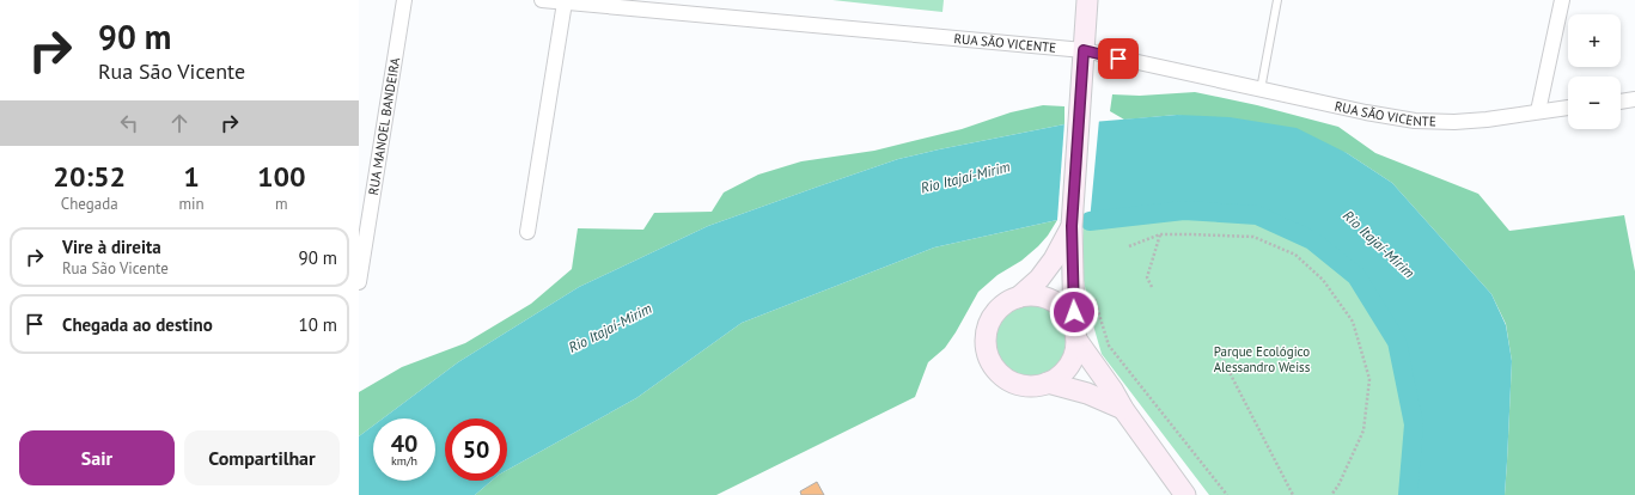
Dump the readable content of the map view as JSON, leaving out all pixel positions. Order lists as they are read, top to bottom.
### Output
{
  "streets": {
    "street": ["RUA SÃO VICENTE", "RUA MANOEL BANDEIRA"]
  },
  "water": ["Rio Itajaí-Mirim"],
  "parks": ["Parque Ecológico Alessandro Weiss"],
  "page": {
    "turn": ["90 m", "Rua São Vicente"],
    "map_buttons": ["+", "−"],
    "eta": [
      "20:52",
      "Chegada",
      "1",
      "min",
      "100",
      "m"
    ],
    "list": [
      {
        "name": "Vire à direita",
        "note": "Rua São Vicente",
        "value": "90 m"
      },
      {
        "name": "Chegada ao destino",
        "value": "10 m"
      }
    ],
    "speed": "40 km/h",
    "limit": "50",
    "buttons": ["Sair", "Compartilhar"]
  }
}
